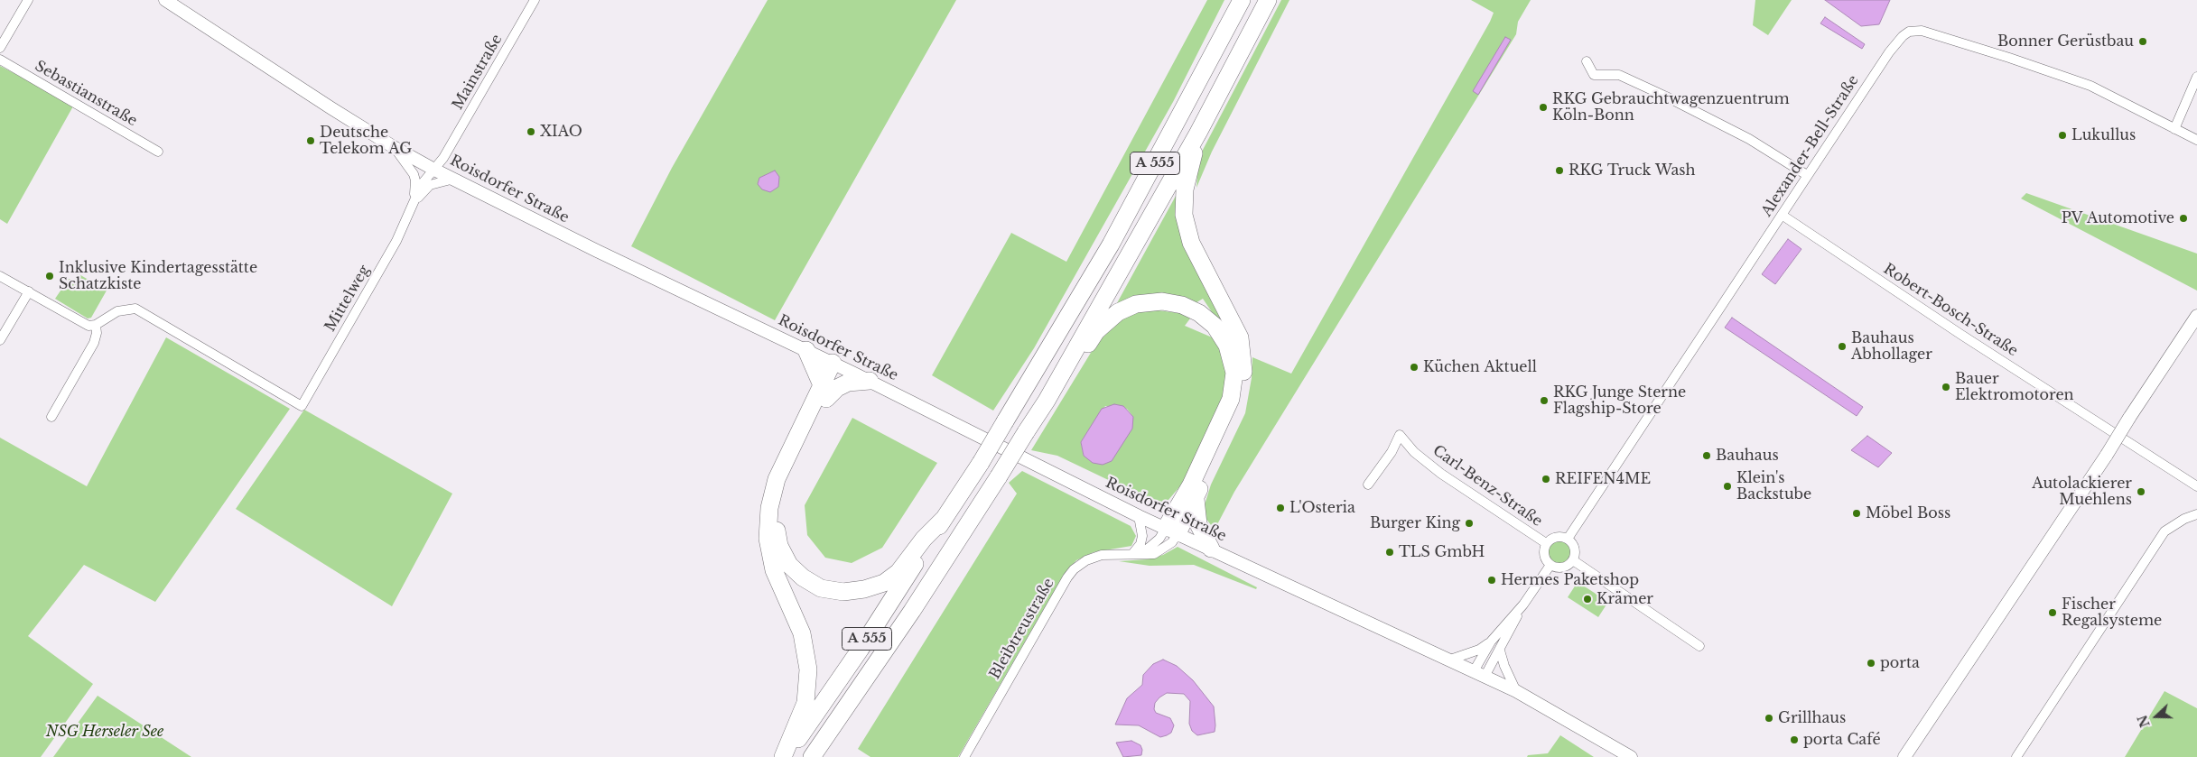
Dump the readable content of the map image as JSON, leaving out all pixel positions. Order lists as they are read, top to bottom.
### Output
{
  "streets": {
    "highway": ["A 555"],
    "main road": ["Roisdorfer Straße"],
    "street": [
      "Mainstraße",
      "Sebastianstraße",
      "Alexander-Bell-Straße",
      "Mittelweg",
      "Robert-Bosch-Straße",
      "Carl-Benz-Straße",
      "Bleibtreustraße"
    ]
  },
  "crossings": [
    ["Mainstraße", "Mittelweg"],
    ["Alexander-Bell-Straße", "Robert-Bosch-Straße"],
    ["Alexander-Bell-Straße", "Carl-Benz-Straße"],
    ["A 555", "Roisdorfer Straße"],
    ["Roisdorfer Straße", "Mittelweg"],
    ["Roisdorfer Straße", "Bleibtreustraße"]
  ],
  "parks": ["NSG Herseler See"],
  "places": [
    "Bonner Gerüstbau",
    "RKG Gebrauchtwagenzuentrum Köln-Bonn",
    "XIAO",
    "Lukullus",
    "Deutsche Telekom AG",
    "RKG Truck Wash",
    "PV Automotive",
    "Inklusive Kindertagesstätte Schatzkiste",
    "Bauhaus Abhollager",
    "Küchen Aktuell",
    "Bauer Elektromotoren",
    "RKG Junge Sterne Flagship-Store",
    "Bauhaus",
    "REIFEN4ME",
    "Klein's Backstube",
    "Autolackierer Muehlens",
    "L'Osteria",
    "Möbel Boss",
    "Burger King",
    "TLS GmbH",
    "Hermes Paketshop",
    "Krämer",
    "Fischer Regalsysteme",
    "porta",
    "Grillhaus",
    "porta Café"
  ],
  "north": "left"
}
